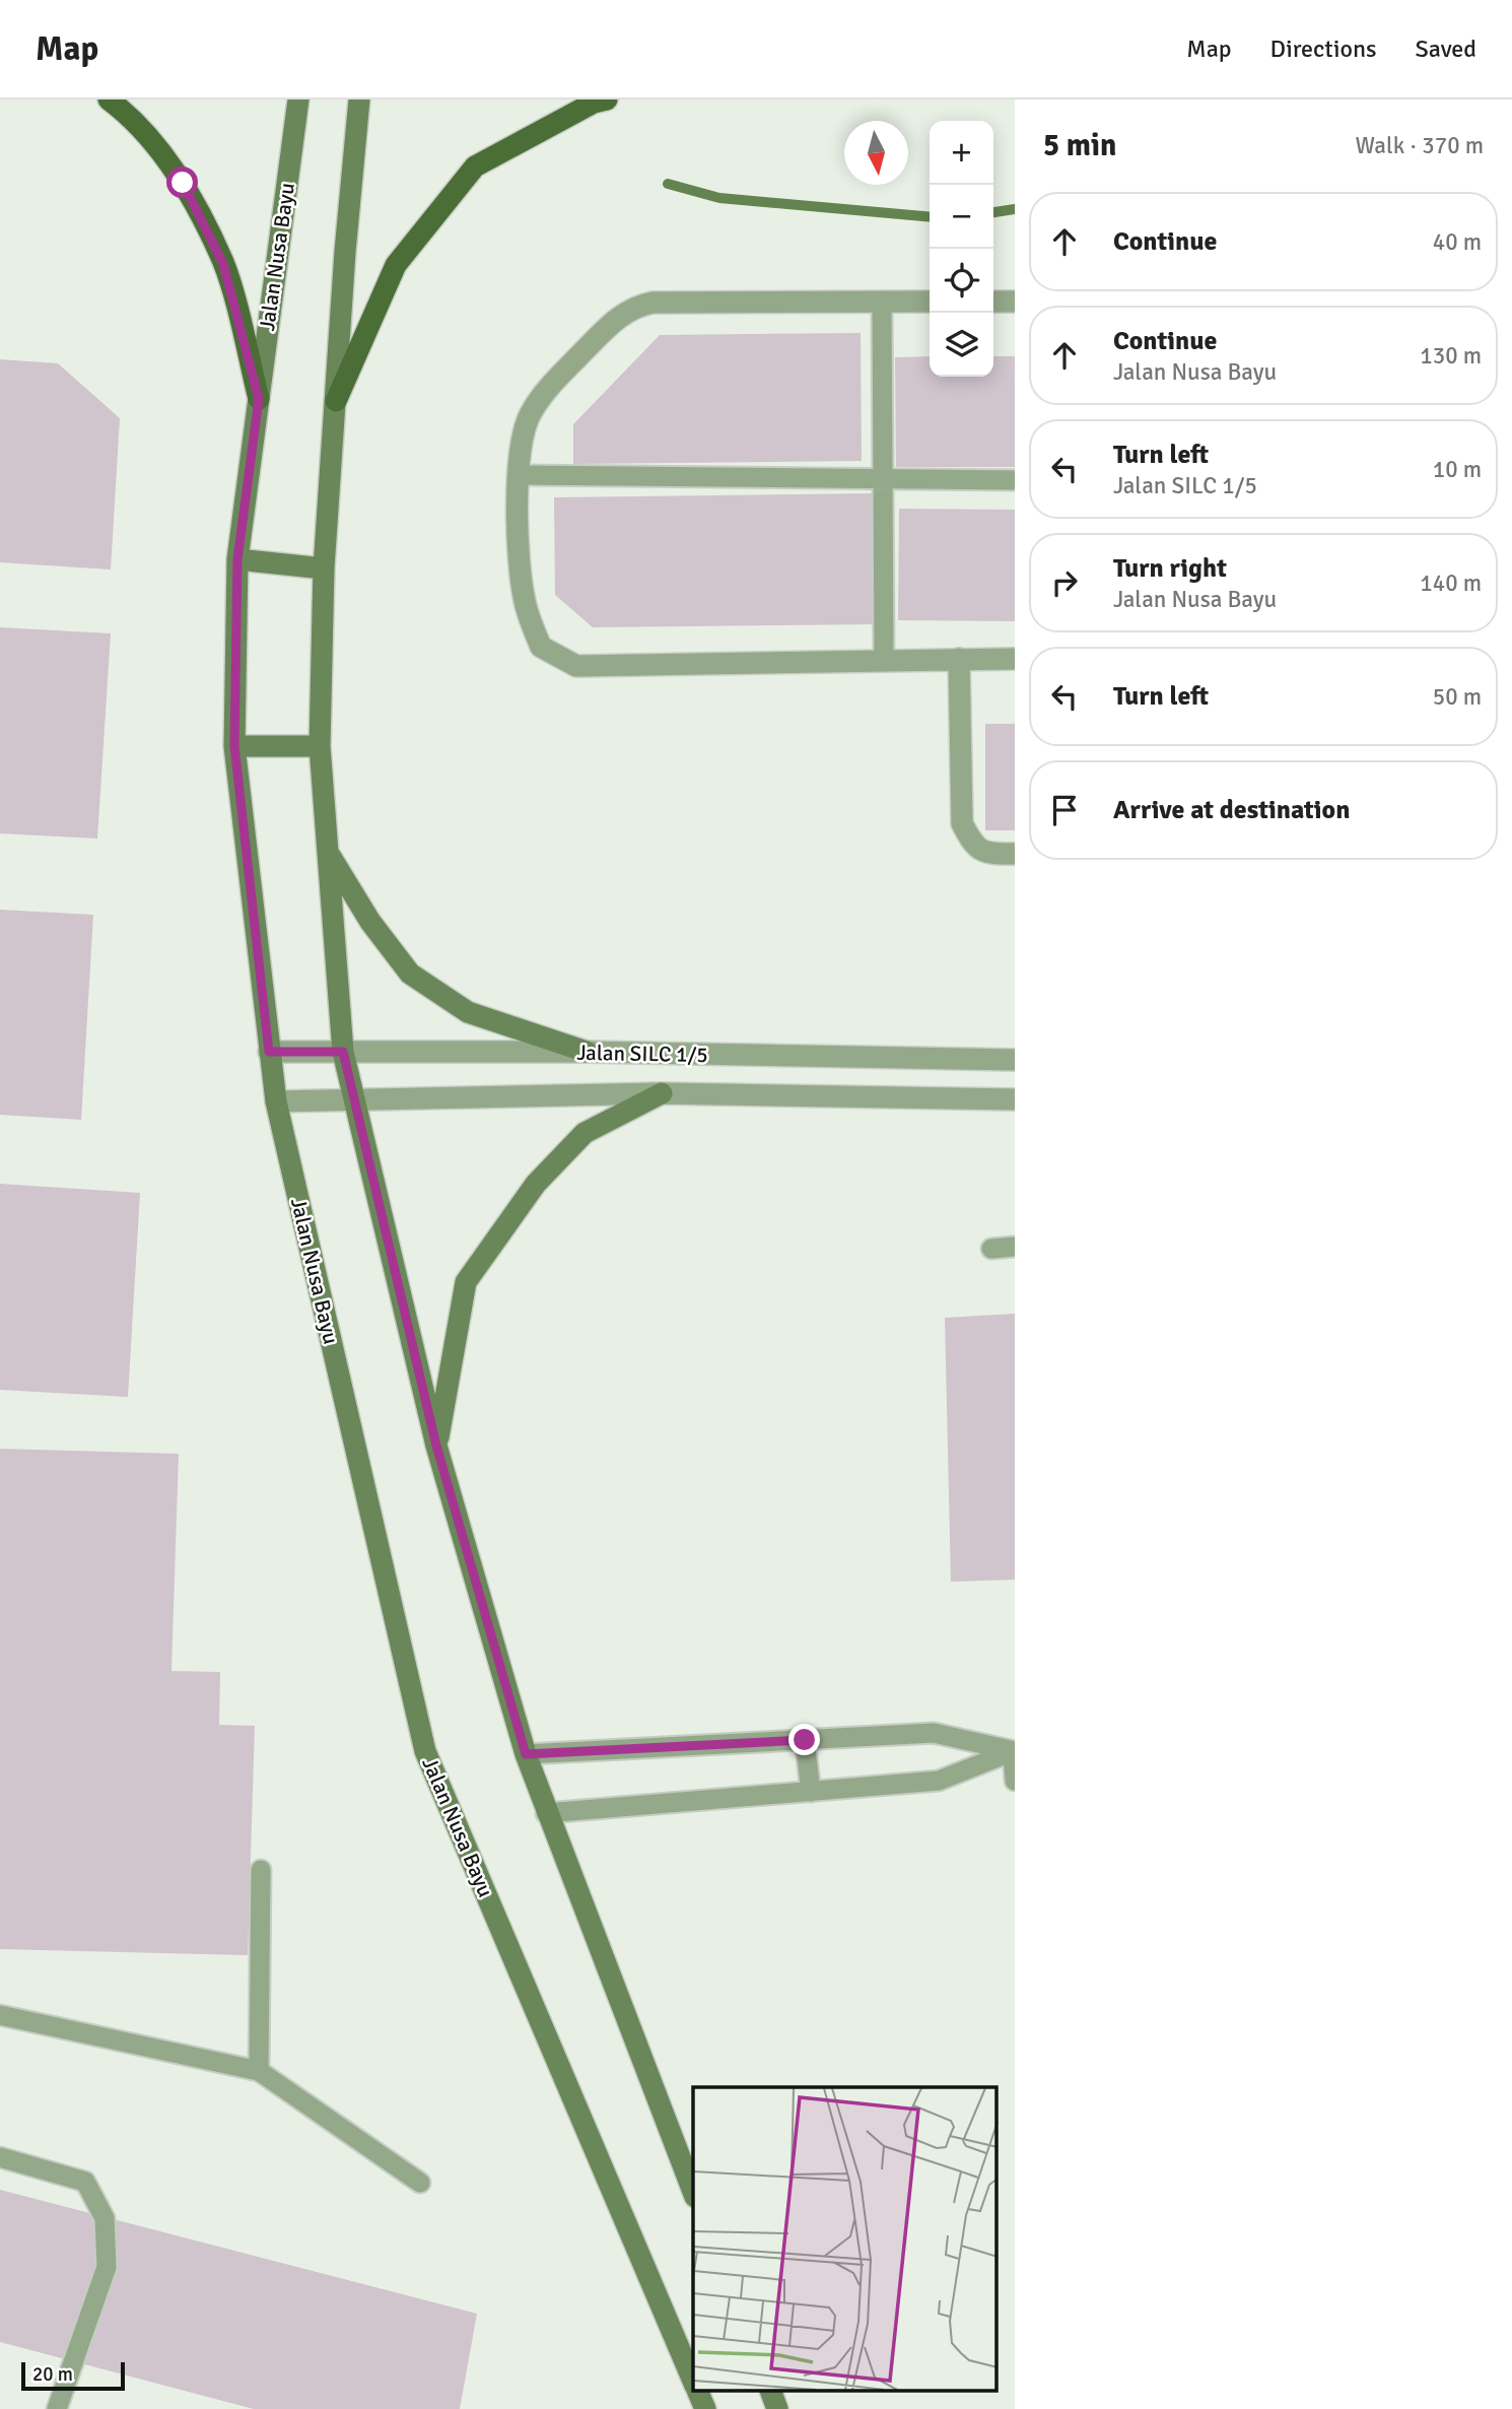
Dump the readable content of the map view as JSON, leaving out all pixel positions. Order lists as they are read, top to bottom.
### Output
{
  "streets": {
    "main road": ["Jalan Nusa Bayu"],
    "street": ["Jalan SILC 1/5"]
  },
  "crossings": [
    ["Jalan Nusa Bayu", "Jalan SILC 1/5"]
  ],
  "scale_bar": "20 m",
  "north": "bottom",
  "page": {
    "header": "Map",
    "nav": ["Map", "Directions", "Saved"],
    "heading": ["5 min", "Walk · 370 m"],
    "map_buttons": ["+", "−"],
    "list": [
      ["Continue", "40 m"],
      ["Continue", "Jalan Nusa Bayu", "130 m"],
      ["Turn left", "Jalan SILC 1/5", "10 m"],
      ["Turn right", "Jalan Nusa Bayu", "140 m"],
      ["Turn left", "50 m"],
      "Arrive at destination"
    ],
    "scale": "20 m"
  }
}
